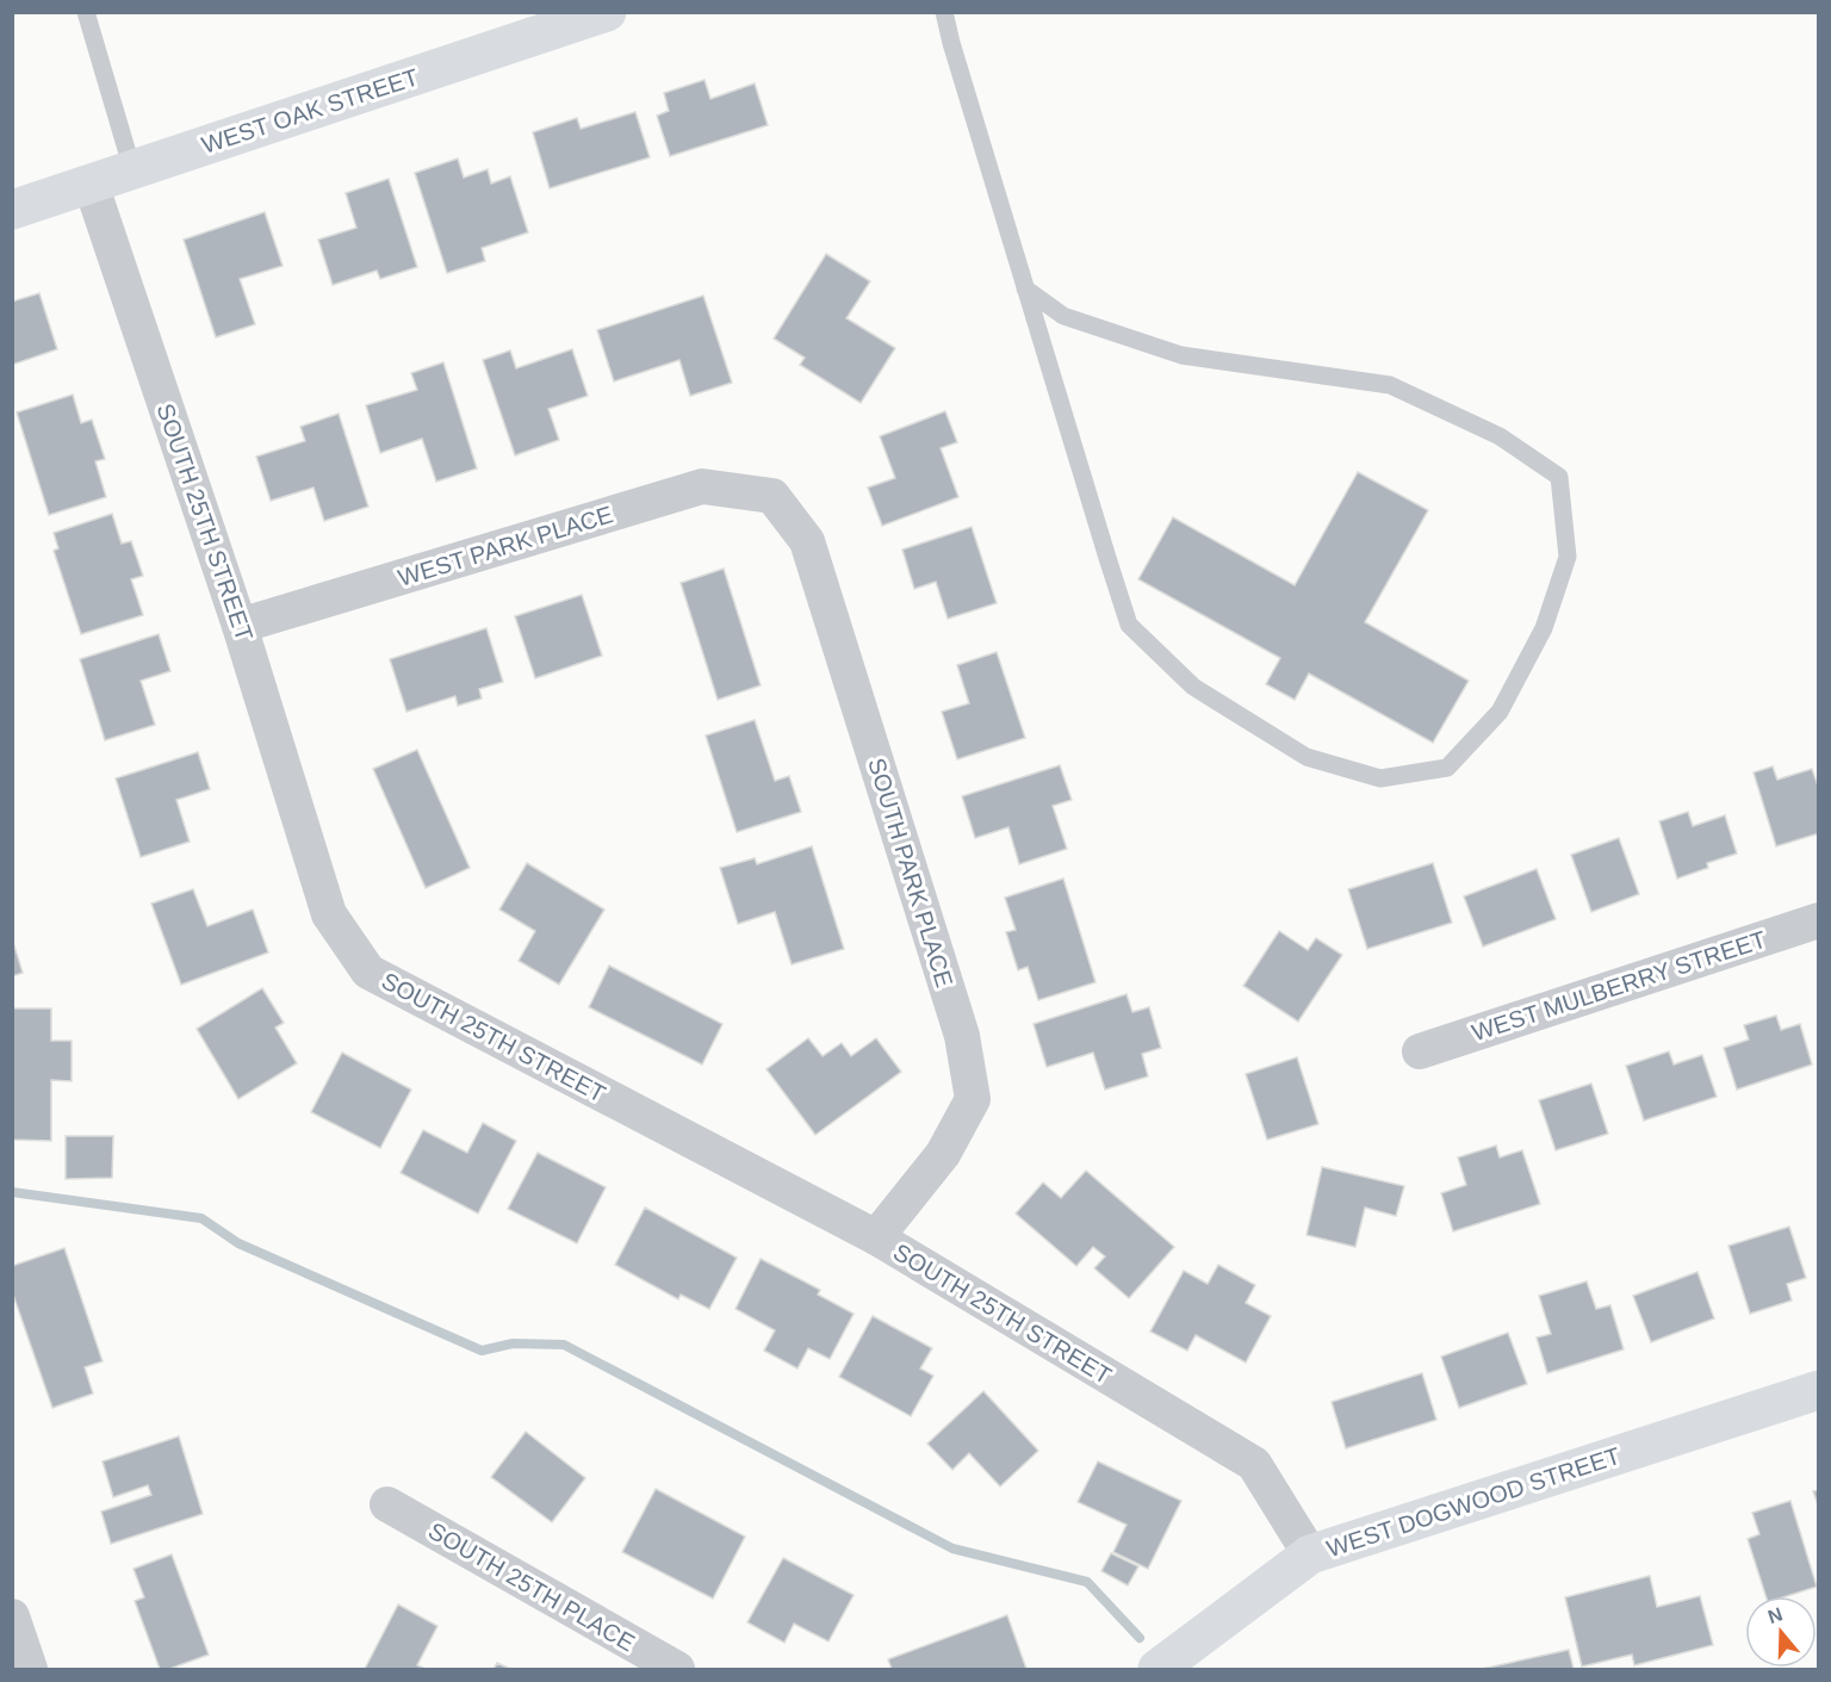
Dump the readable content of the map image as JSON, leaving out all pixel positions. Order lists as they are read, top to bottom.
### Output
{
  "streets": {
    "street": [
      "WEST OAK STREET",
      "SOUTH 25TH STREET",
      "WEST PARK PLACE",
      "SOUTH PARK PLACE",
      "WEST MULBERRY STREET",
      "WEST DOGWOOD STREET",
      "SOUTH 25TH PLACE"
    ]
  },
  "crossings": [
    ["WEST OAK STREET", "SOUTH 25TH STREET"],
    ["SOUTH 25TH STREET", "WEST PARK PLACE"],
    ["SOUTH 25TH STREET", "SOUTH PARK PLACE"],
    ["SOUTH 25TH STREET", "WEST DOGWOOD STREET"],
    ["WEST PARK PLACE", "SOUTH PARK PLACE"]
  ],
  "north": "top"
}
